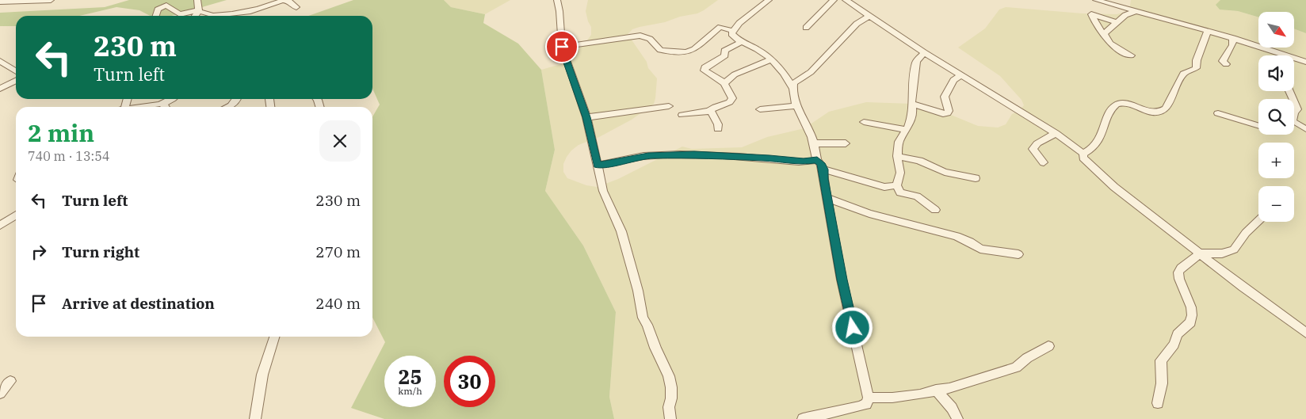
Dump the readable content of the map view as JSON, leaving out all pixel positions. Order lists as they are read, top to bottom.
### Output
{
  "north": "bottom right",
  "page": {
    "map_buttons": ["+", "−"],
    "turn": ["230 m", "Turn left"],
    "heading": ["2 min", "740 m · 13:54"],
    "list": [
      {
        "name": "Turn left",
        "value": "230 m"
      },
      {
        "name": "Turn right",
        "value": "270 m"
      },
      {
        "name": "Arrive at destination",
        "value": "240 m"
      }
    ],
    "speed": "25 km/h",
    "limit": "30"
  }
}
